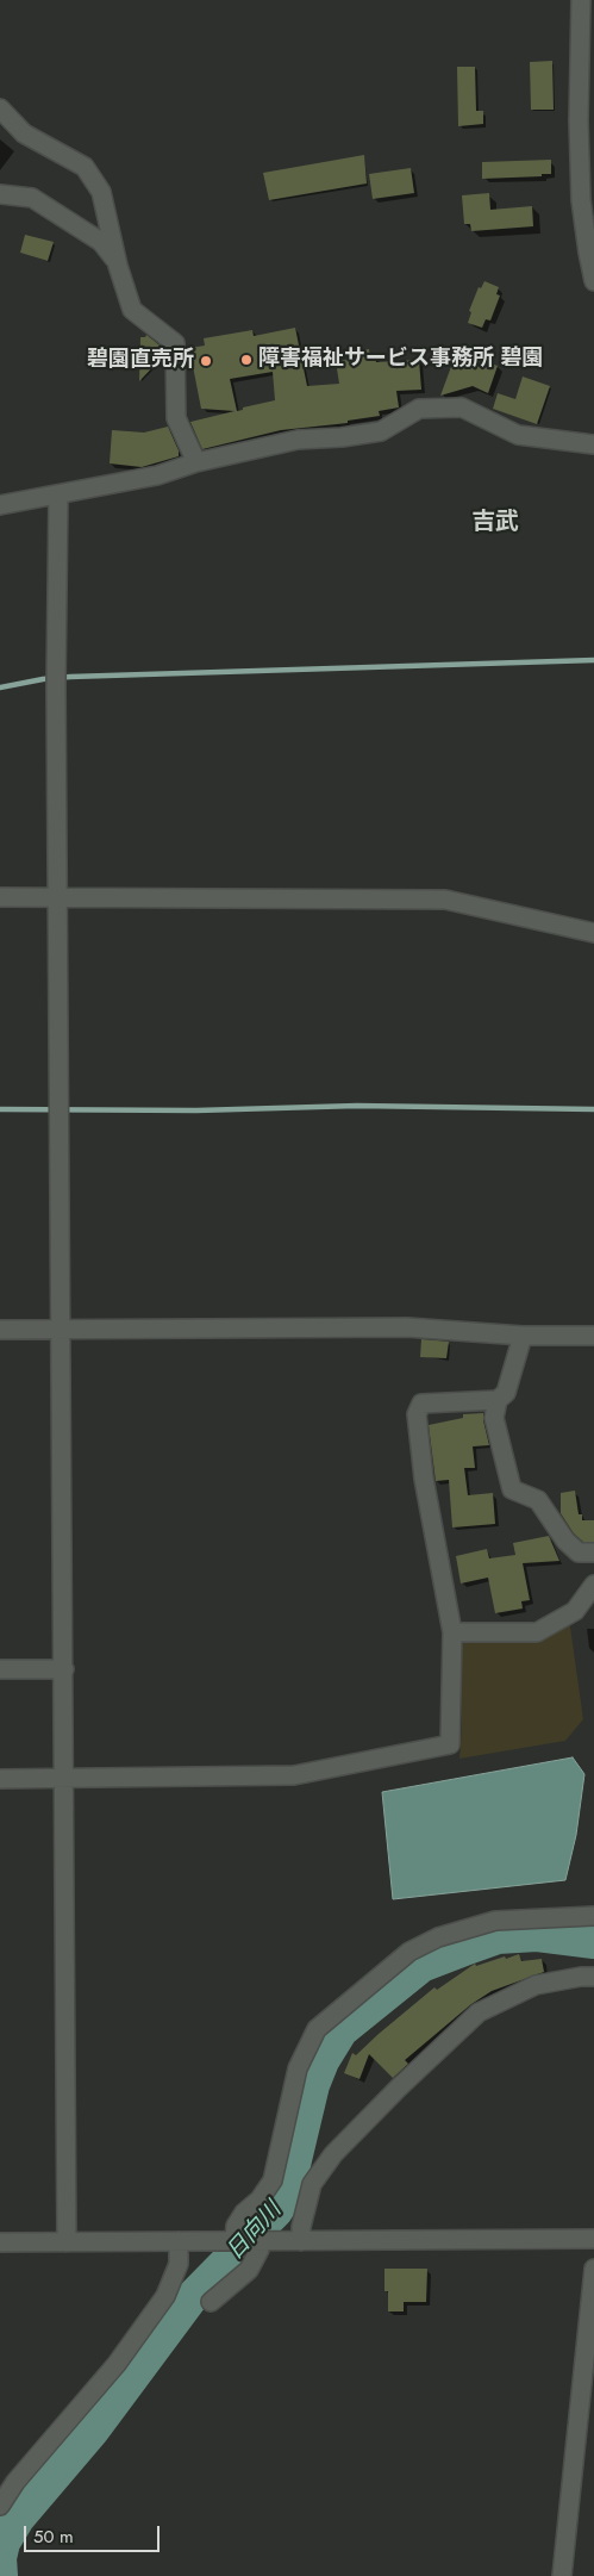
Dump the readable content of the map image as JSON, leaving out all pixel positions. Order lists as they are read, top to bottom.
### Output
{
  "districts": ["吉武"],
  "water": ["日向川"],
  "places": ["障害福祉サービス事務所 碧園", "碧園直売所"],
  "scale_bar": "50 m"
}
